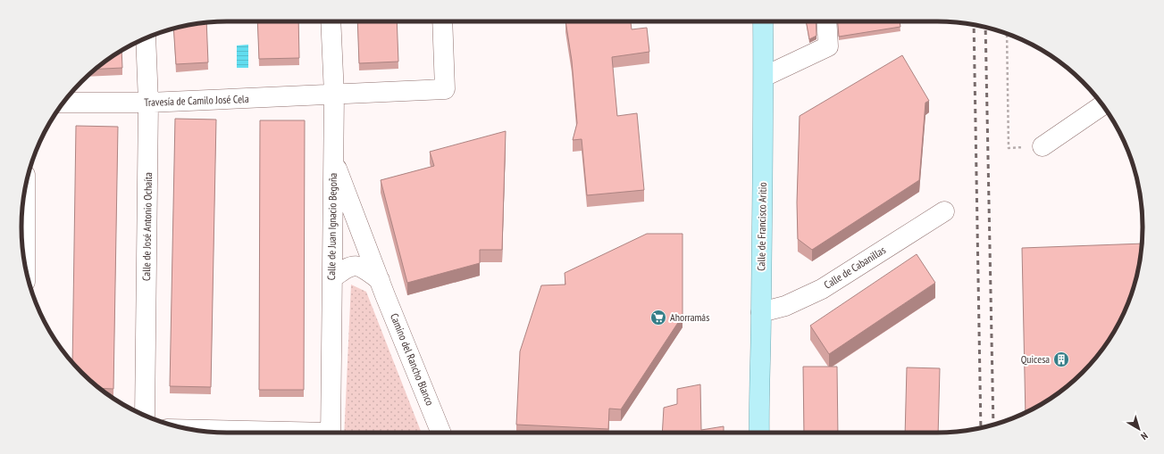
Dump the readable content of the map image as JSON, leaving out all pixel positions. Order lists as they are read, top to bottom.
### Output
{
  "streets": {
    "main road": ["Calle de Francisco Aritio"],
    "street": [
      "Travesía de Camilo José Cela",
      "Calle de José Antonio Ochaíta",
      "Calle de Juan Ignacio Begoña",
      "Calle de Cabanillas",
      "Camino del Rancho Blanco"
    ]
  },
  "crossings": [
    ["Travesía de Camilo José Cela", "Calle de José Antonio Ochaíta"],
    ["Travesía de Camilo José Cela", "Calle de Juan Ignacio Begoña"],
    ["Calle de Juan Ignacio Begoña", "Camino del Rancho Blanco"],
    ["Calle de Francisco Aritio", "Calle de Cabanillas"]
  ],
  "places": {
    "supermarket": ["Ahorramás"],
    "building": ["Quicesa"]
  },
  "north": "bottom right"
}
